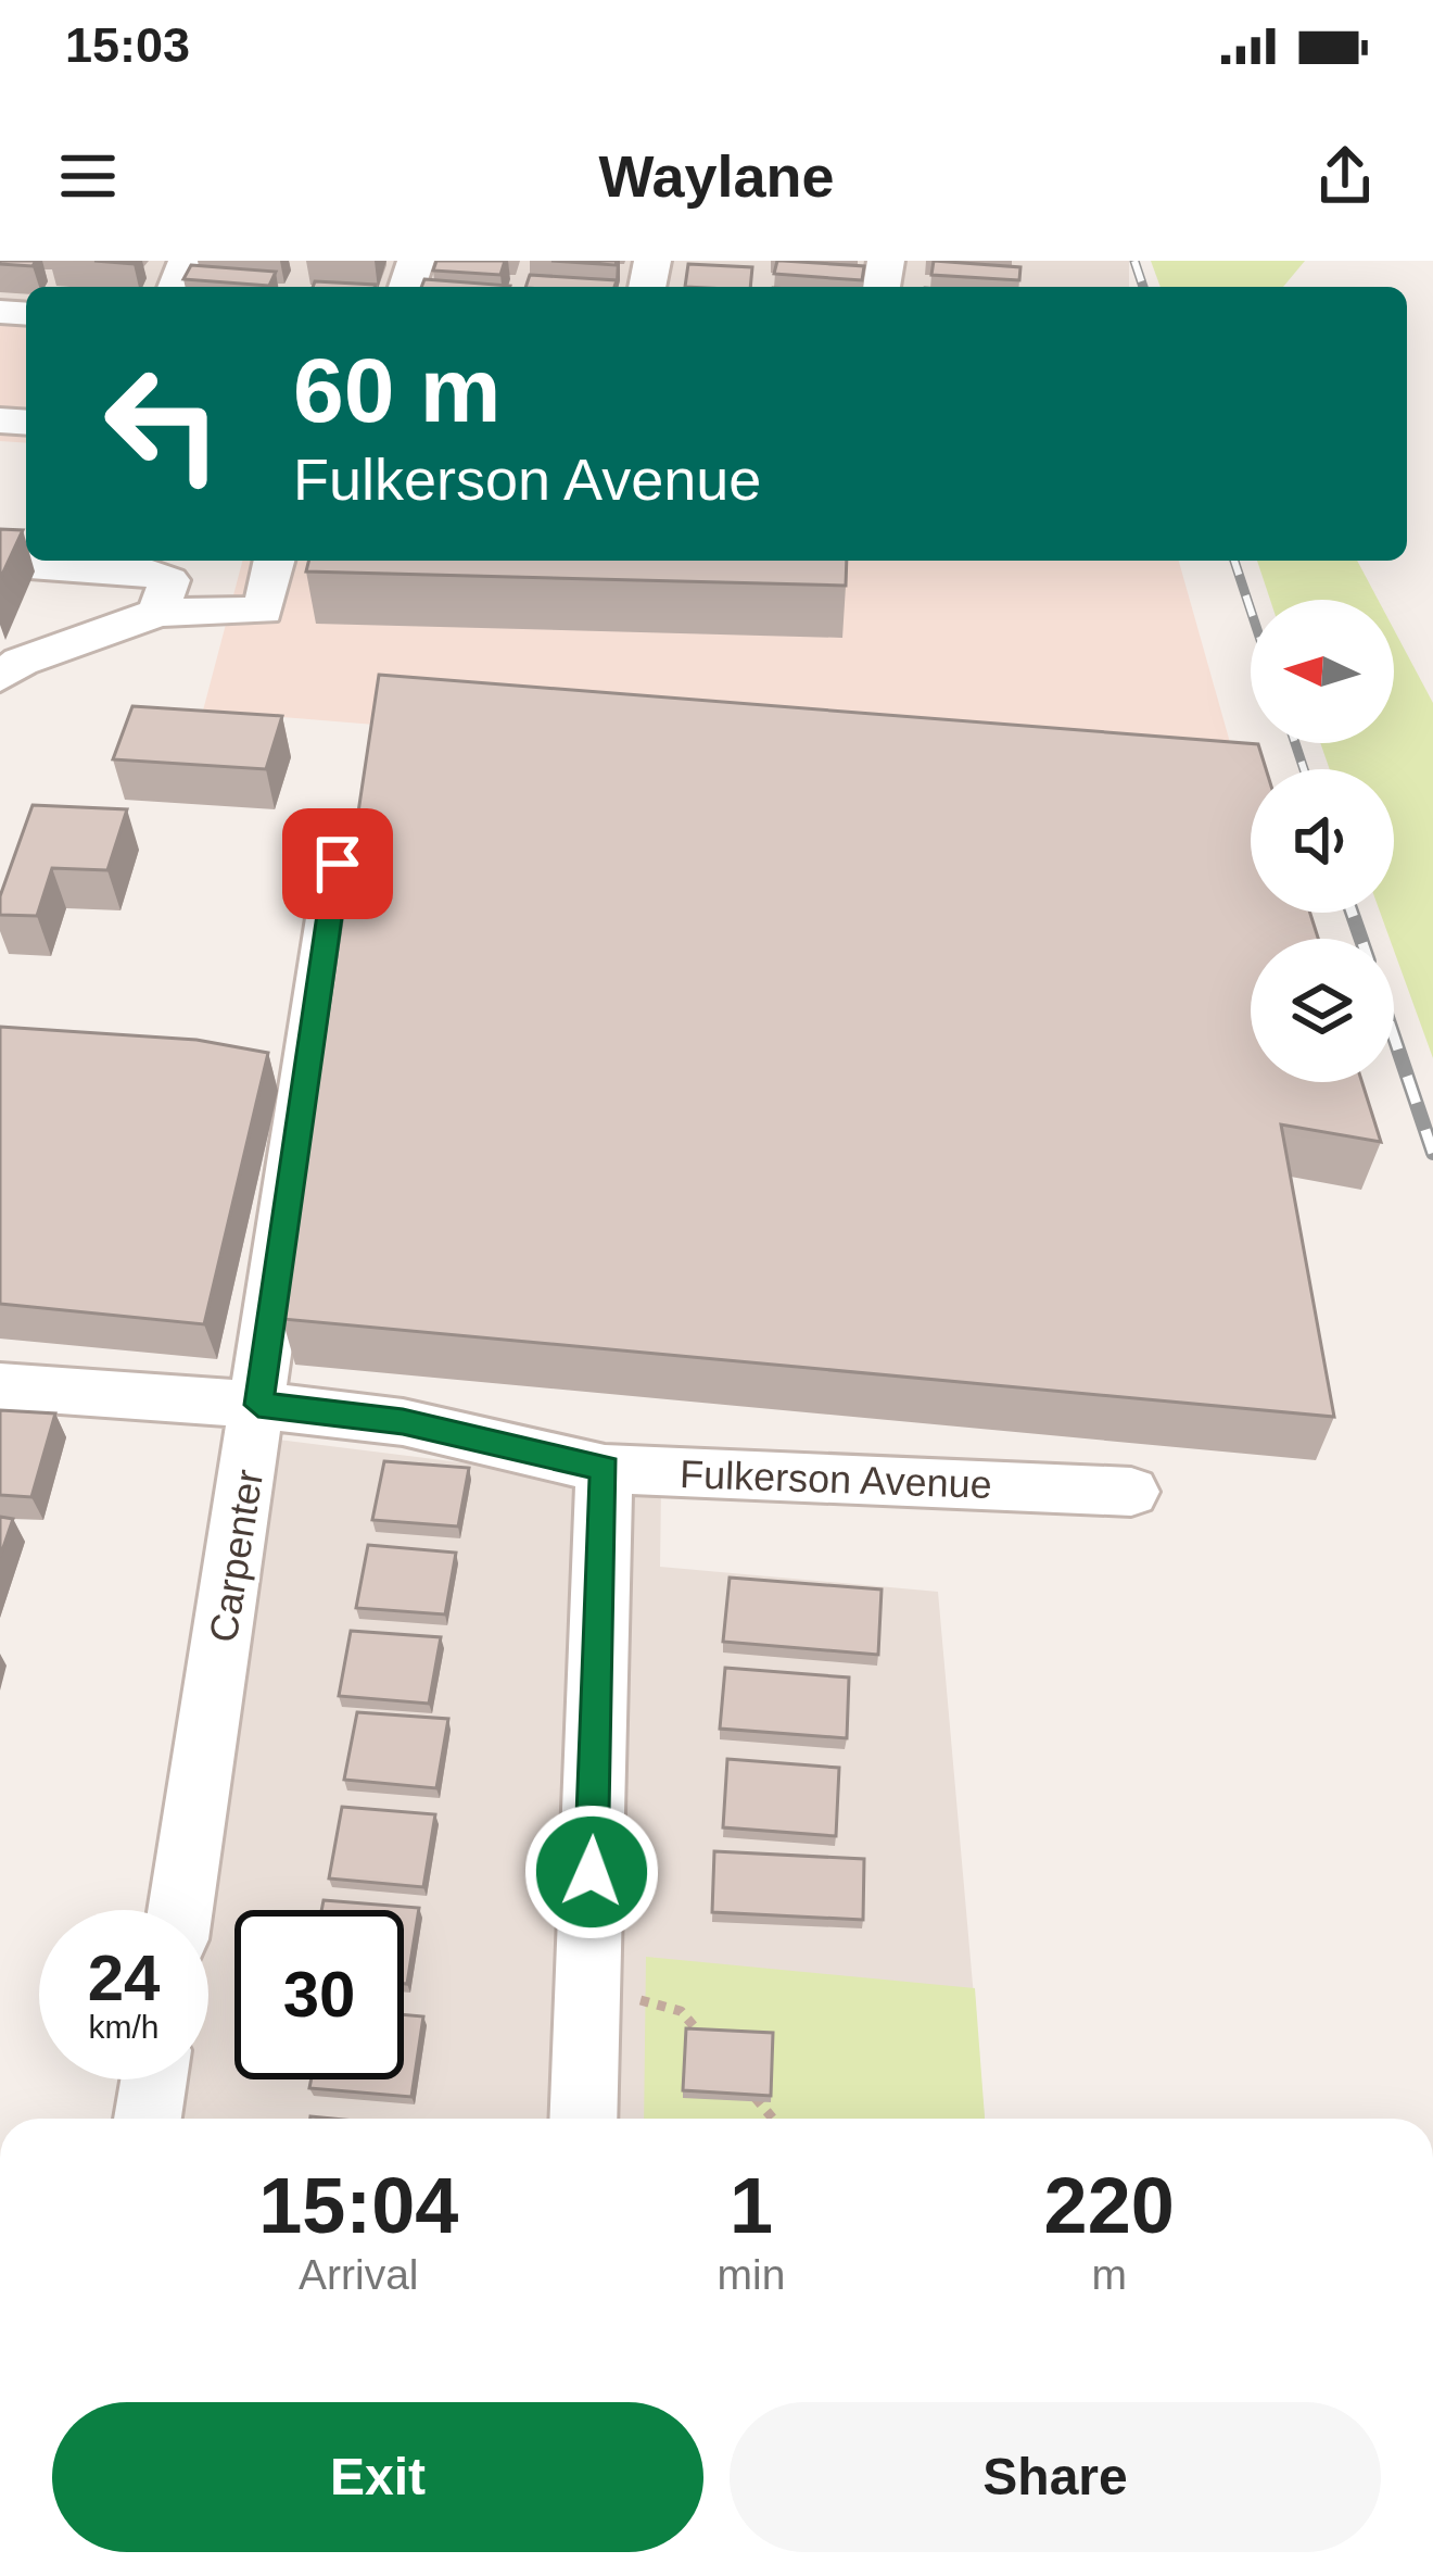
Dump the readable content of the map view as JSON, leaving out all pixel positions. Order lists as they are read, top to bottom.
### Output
{
  "streets": {
    "street": ["Fulkerson Avenue", "Carpenter"]
  },
  "crossings": [
    ["Fulkerson Avenue", "Carpenter"]
  ],
  "north": "left",
  "page": {
    "status": "15:03",
    "header": "Waylane",
    "turn": ["60 m", "Fulkerson Avenue"],
    "speed": "24 km/h",
    "limit": "30",
    "eta": [
      "15:04",
      "Arrival",
      "1",
      "min",
      "220",
      "m"
    ],
    "buttons": ["Exit", "Share"]
  }
}
